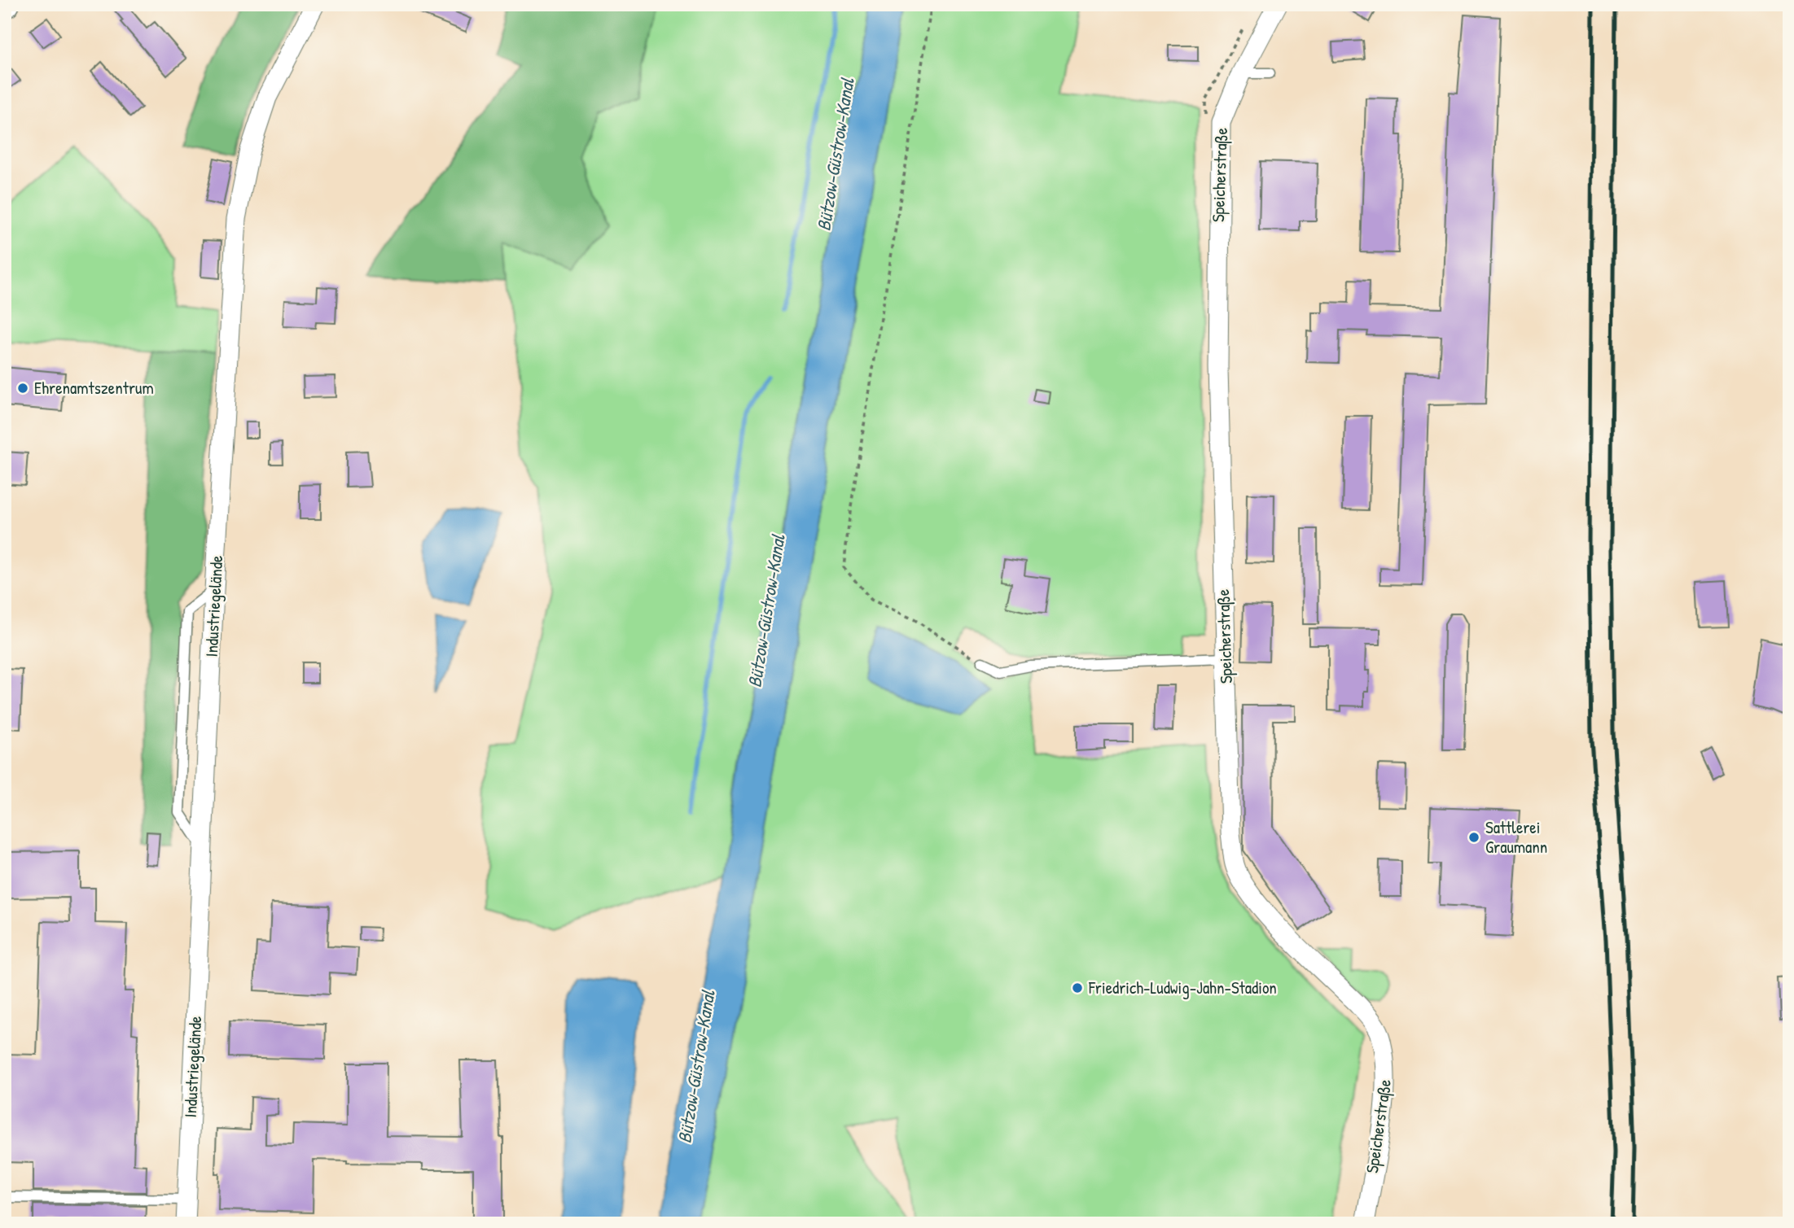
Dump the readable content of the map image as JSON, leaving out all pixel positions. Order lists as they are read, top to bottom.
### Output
{
  "streets": {
    "street": ["Speicherstraße", "Industriegelände"]
  },
  "water": ["Bützow-Güstrow-Kanal"],
  "places": ["Ehrenamtszentrum", "Sattlerei Graumann", "Friedrich-Ludwig-Jahn-Stadion"]
}
